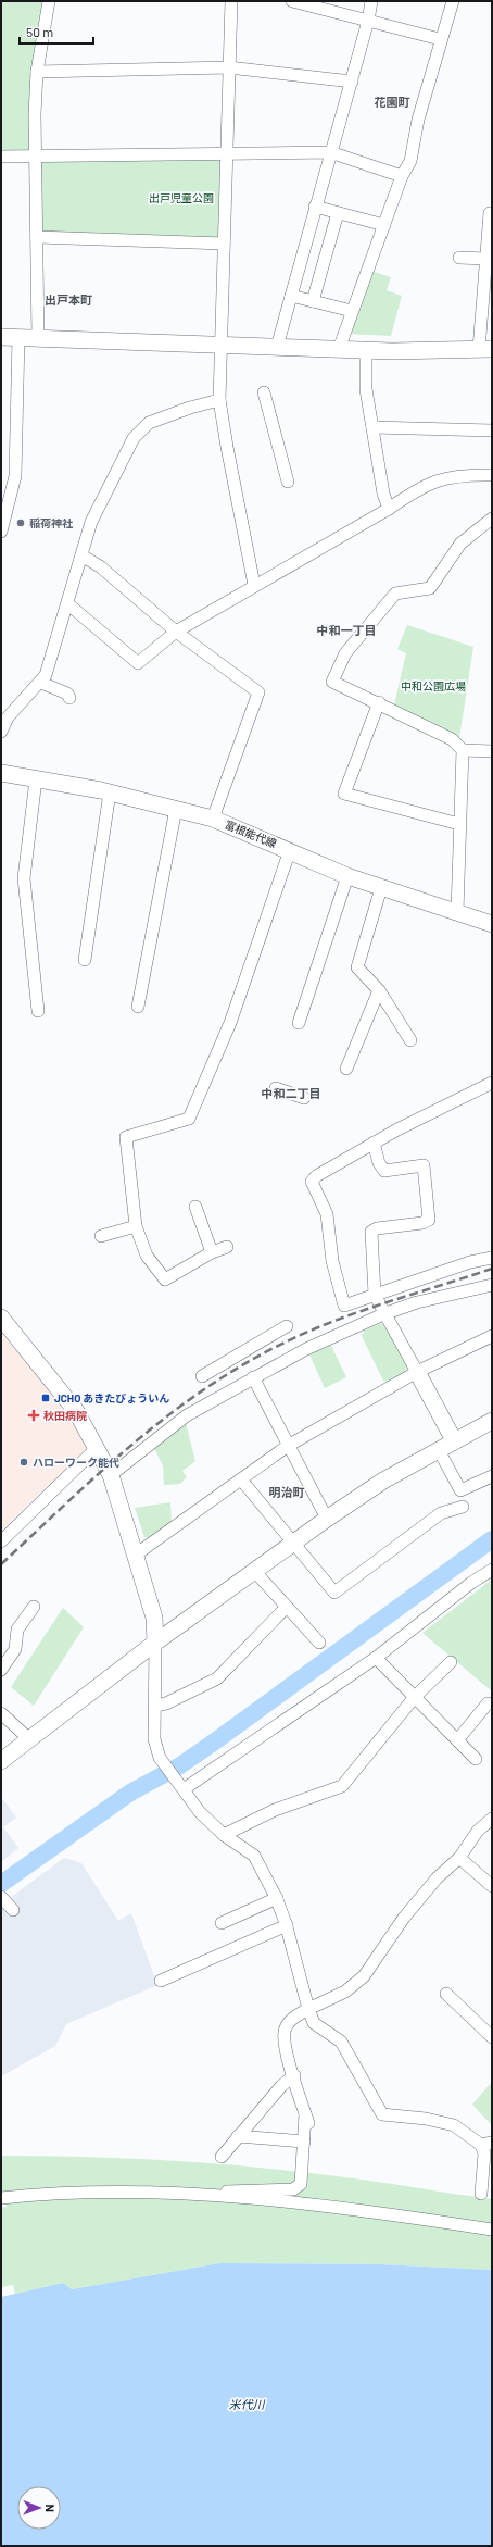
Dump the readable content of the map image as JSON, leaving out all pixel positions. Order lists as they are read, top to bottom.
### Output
{
  "streets": {
    "street": ["富根能代線"]
  },
  "districts": [
    "花園町",
    "出戸本町",
    "中和一丁目",
    "中和二丁目",
    "明治町"
  ],
  "water": ["米代川"],
  "parks": ["出戸児童公園", "中和公園広場"],
  "places": {
    "other": ["稲荷神社", "ハローワーク能代"],
    "transit": ["JCHO あきたびょういん"],
    "health": ["秋田病院"]
  },
  "scale_bar": "50 m",
  "north": "right"
}
